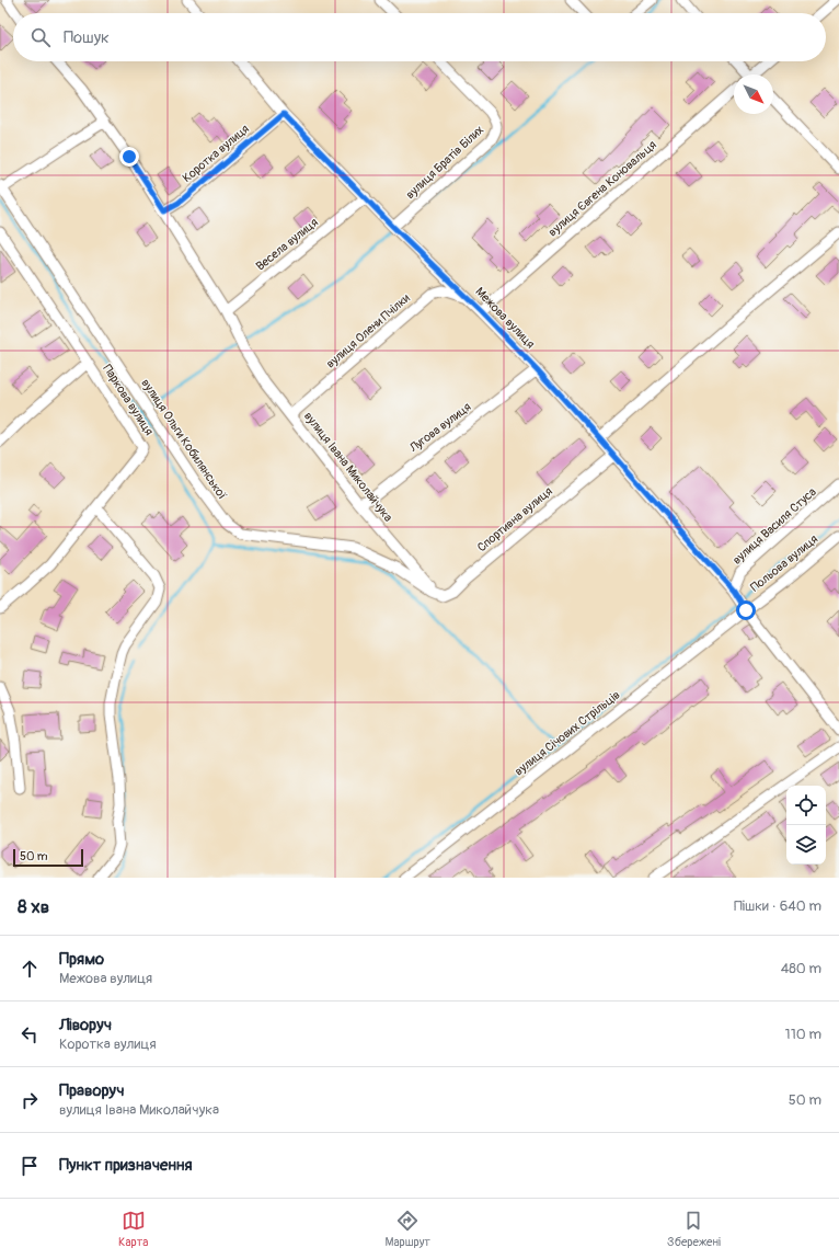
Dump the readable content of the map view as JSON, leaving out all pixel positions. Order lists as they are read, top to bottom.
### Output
{
  "streets": {
    "street": [
      "Коротка вулиця",
      "вулиця Братів Білих",
      "вулиця Євгена Коновальця",
      "Весела вулиця",
      "Межова вулиця",
      "вулиця Олени Пчілки",
      "Паркова вулиця",
      "Лугова вулиця",
      "вулиця Ольги Кобилянської",
      "вулиця Івана Миколайчука",
      "Спортивна вулиця",
      "вулиця Василя Стуса",
      "Польова вулиця",
      "вулиця Січових Стрільців"
    ]
  },
  "crossings": [
    ["Коротка вулиця", "Межова вулиця"],
    ["Коротка вулиця", "вулиця Івана Миколайчука"],
    ["вулиця Братів Білих", "Межова вулиця"],
    ["вулиця Євгена Коновальця", "Межова вулиця"],
    ["Весела вулиця", "Межова вулиця"],
    ["Весела вулиця", "вулиця Івана Миколайчука"],
    ["Межова вулиця", "вулиця Олени Пчілки"],
    ["Межова вулиця", "Лугова вулиця"],
    ["Межова вулиця", "Спортивна вулиця"],
    ["Межова вулиця", "вулиця Василя Стуса"],
    ["Межова вулиця", "Польова вулиця"],
    ["Межова вулиця", "вулиця Січових Стрільців"],
    ["вулиця Олени Пчілки", "вулиця Івана Миколайчука"],
    ["Лугова вулиця", "вулиця Івана Миколайчука"],
    ["вулиця Ольги Кобилянської", "вулиця Івана Миколайчука"],
    ["вулиця Ольги Кобилянської", "Спортивна вулиця"],
    ["вулиця Івана Миколайчука", "Спортивна вулиця"],
    ["Польова вулиця", "вулиця Січових Стрільців"]
  ],
  "scale_bar": "50 m",
  "north": "bottom right",
  "page": {
    "search": "Пошук",
    "scale": "50 m",
    "heading": ["8 хв", "Пішки · 640 m"],
    "list": [
      ["Прямо", "Межова вулиця", "480 m"],
      ["Ліворуч", "Коротка вулиця", "110 m"],
      ["Праворуч", "вулиця Івана Миколайчука", "50 m"],
      "Пункт призначення"
    ],
    "nav": ["Карта", "Маршрут", "Збережені"]
  }
}
